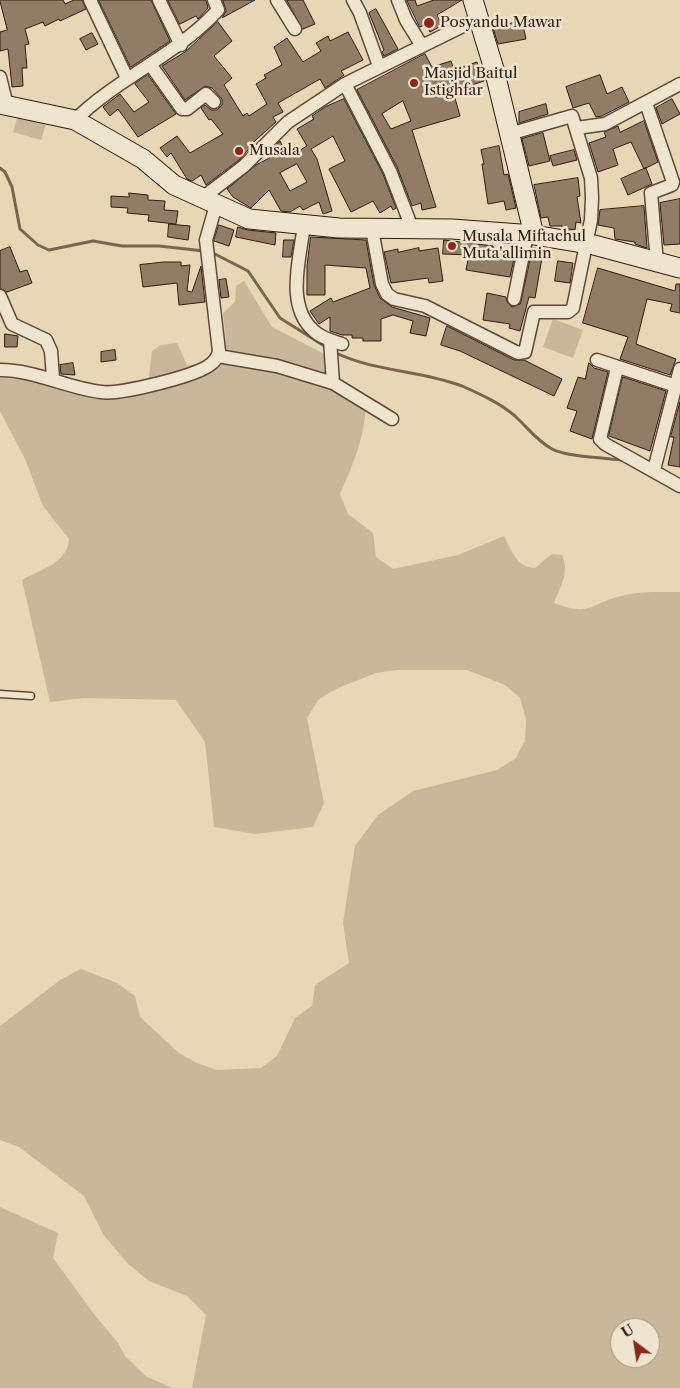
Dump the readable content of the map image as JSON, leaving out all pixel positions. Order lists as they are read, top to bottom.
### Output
{
  "places": [
    "Posyandu Mawar",
    "Masjid Baitul Istighfar",
    "Musala",
    "Musala Miftachul Muta'allimin"
  ],
  "north": "top left"
}
